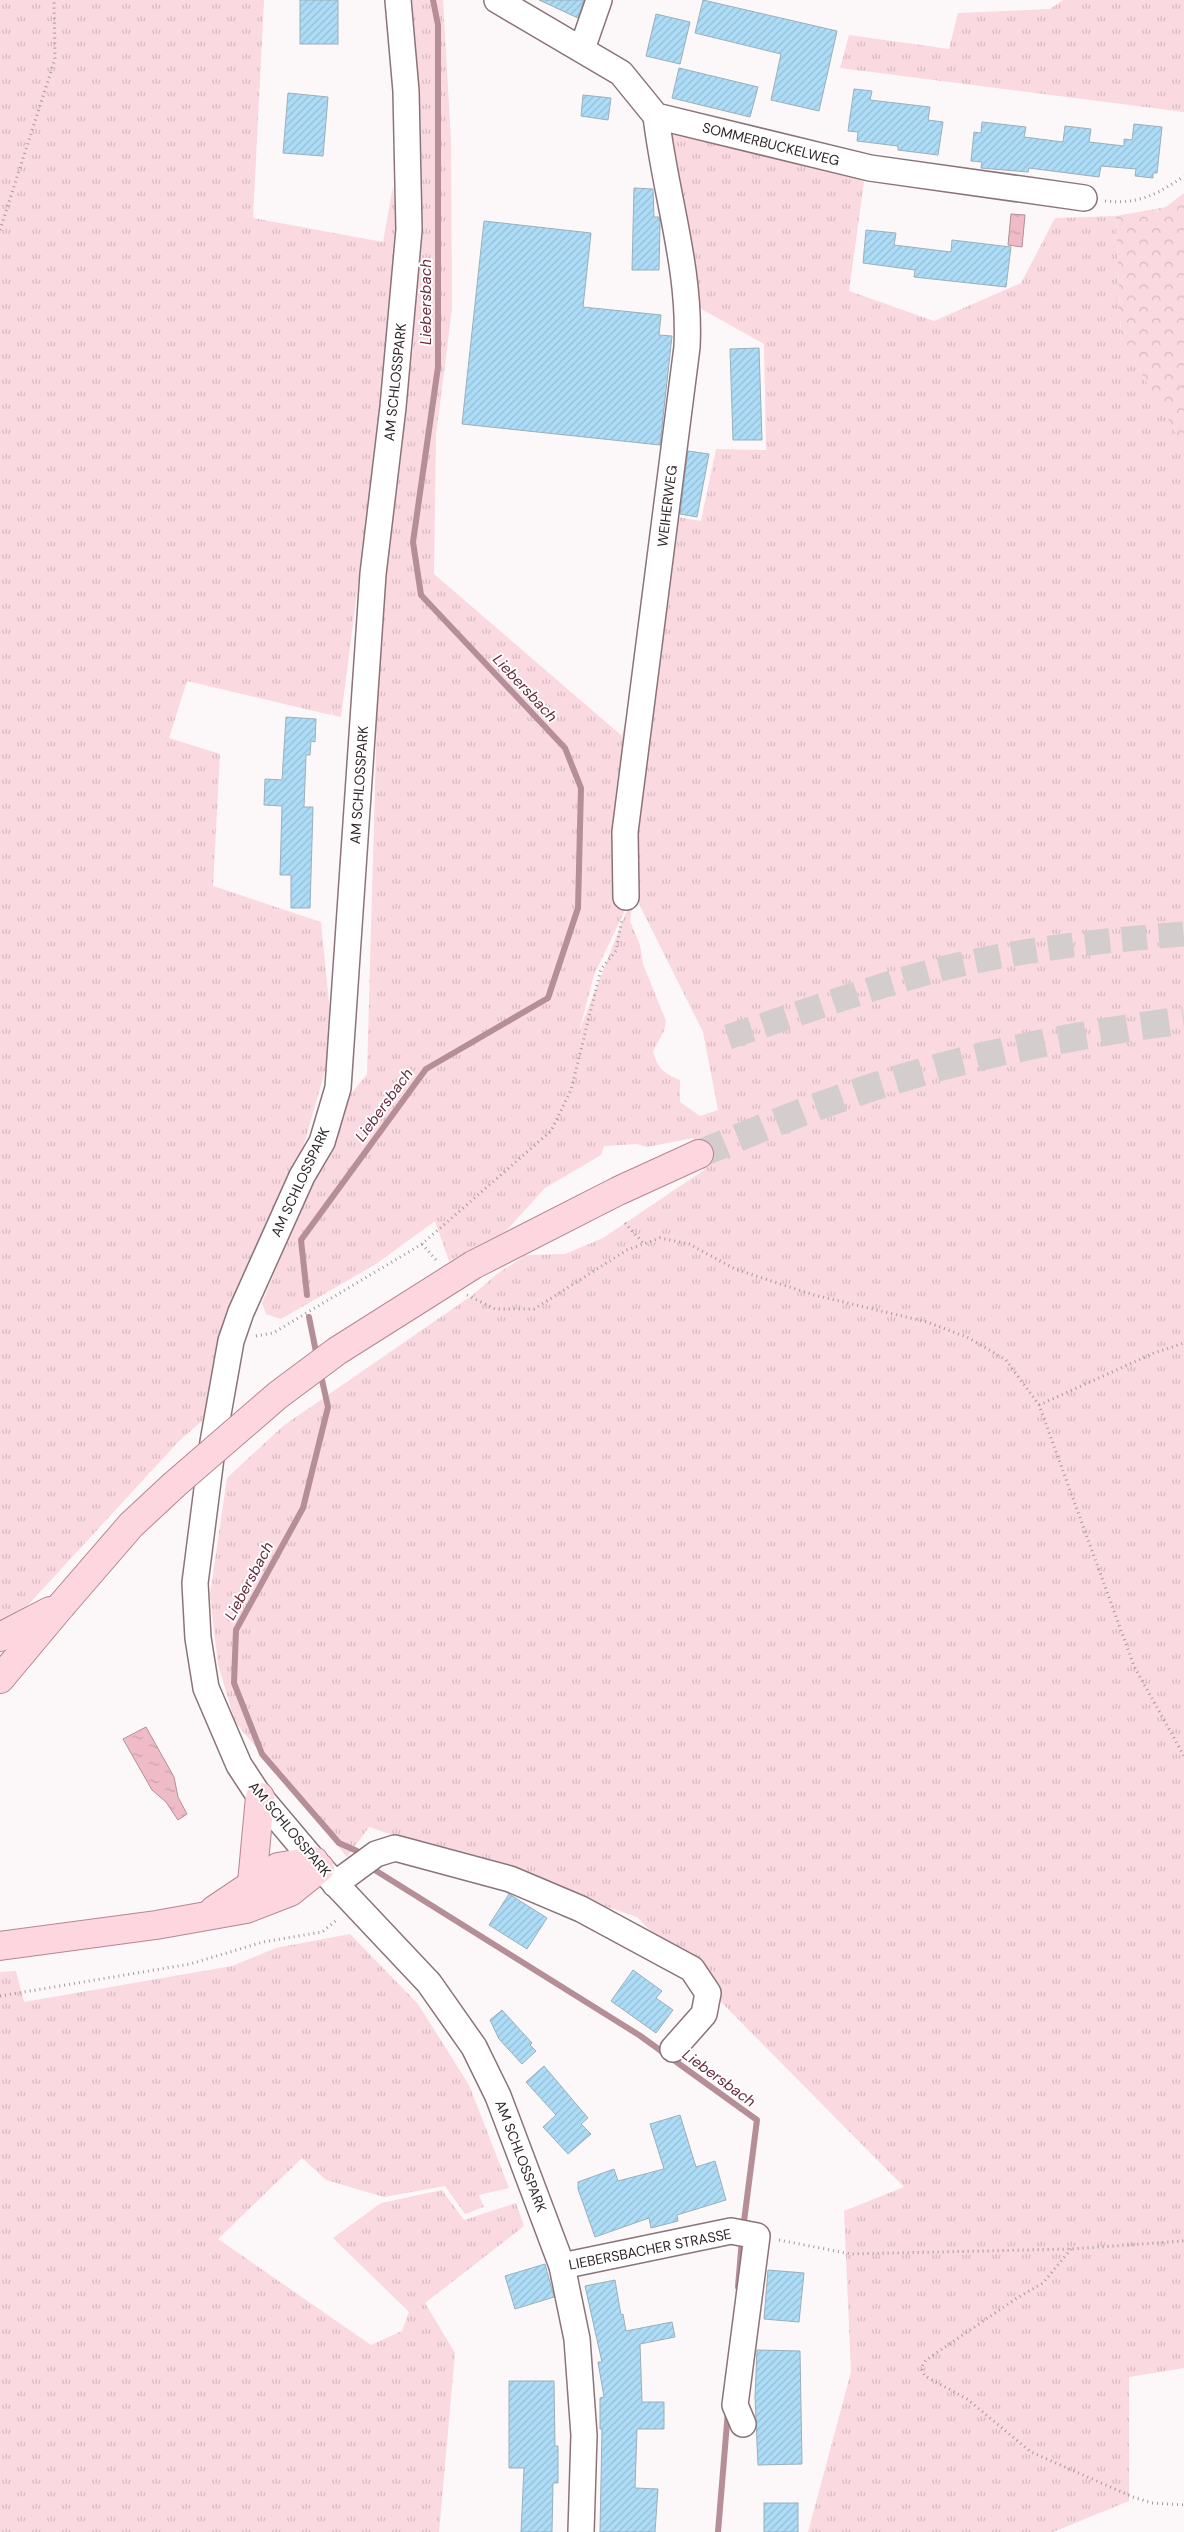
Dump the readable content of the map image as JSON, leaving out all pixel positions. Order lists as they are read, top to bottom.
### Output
{
  "streets": {
    "street": [
      "SOMMERBUCKELWEG",
      "AM SCHLOSSPARK",
      "WEIHERWEG",
      "LIEBERSBACHER STRASSE"
    ]
  },
  "crossings": [
    ["SOMMERBUCKELWEG", "WEIHERWEG"],
    ["AM SCHLOSSPARK", "LIEBERSBACHER STRASSE"]
  ],
  "water": ["Liebersbach"]
}
